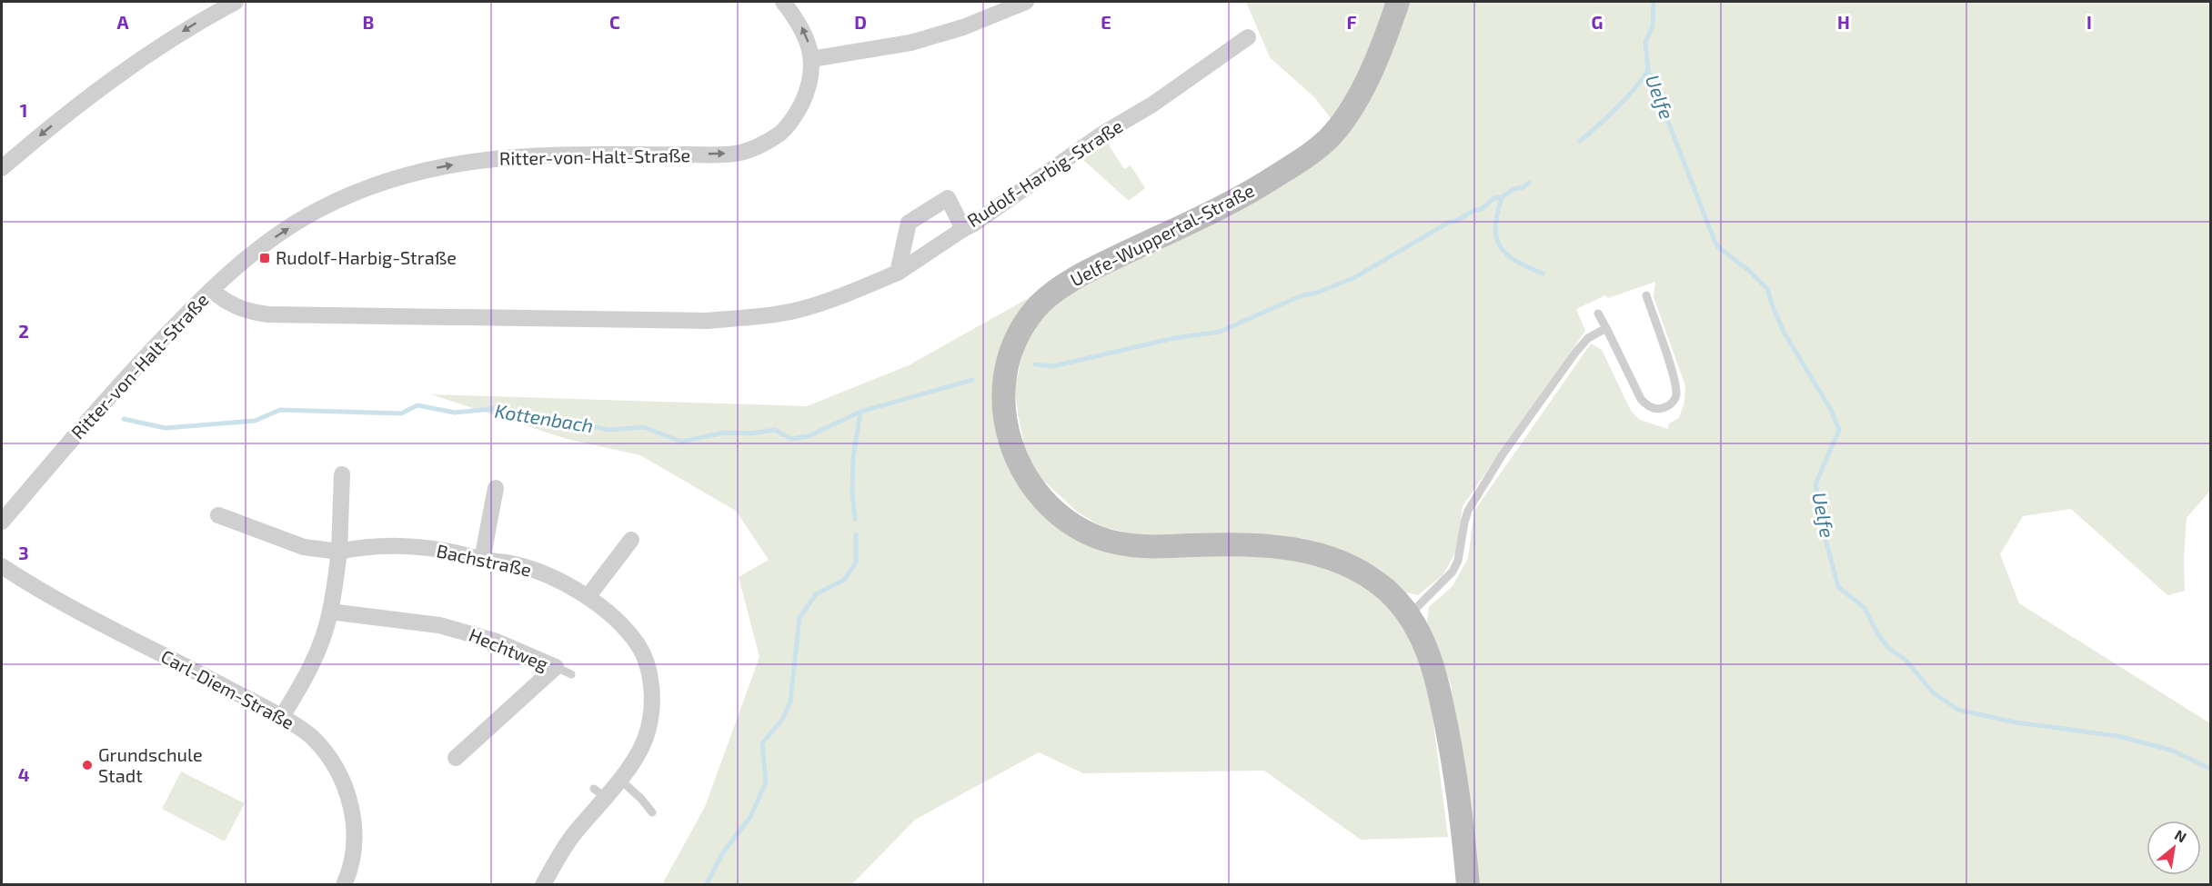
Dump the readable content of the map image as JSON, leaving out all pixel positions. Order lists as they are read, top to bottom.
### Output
{
  "streets": {
    "main road": ["Uelfe-Wuppertal-Straße"],
    "street": [
      "Ritter-von-Halt-Straße",
      "Rudolf-Harbig-Straße",
      "Bachstraße",
      "Hechtweg",
      "Carl-Diem-Straße"
    ]
  },
  "one_way": ["Ritter-von-Halt-Straße"],
  "water": ["Uelfe", "Kottenbach"],
  "places": {
    "transit": ["Rudolf-Harbig-Straße"],
    "other": ["Grundschule Stadt"]
  },
  "north": "top right",
  "grid": {
    "columns": [
      "A",
      "B",
      "C",
      "D",
      "E",
      "F",
      "G",
      "H",
      "I"
    ],
    "rows": [
      "1",
      "2",
      "3",
      "4"
    ]
  }
}
